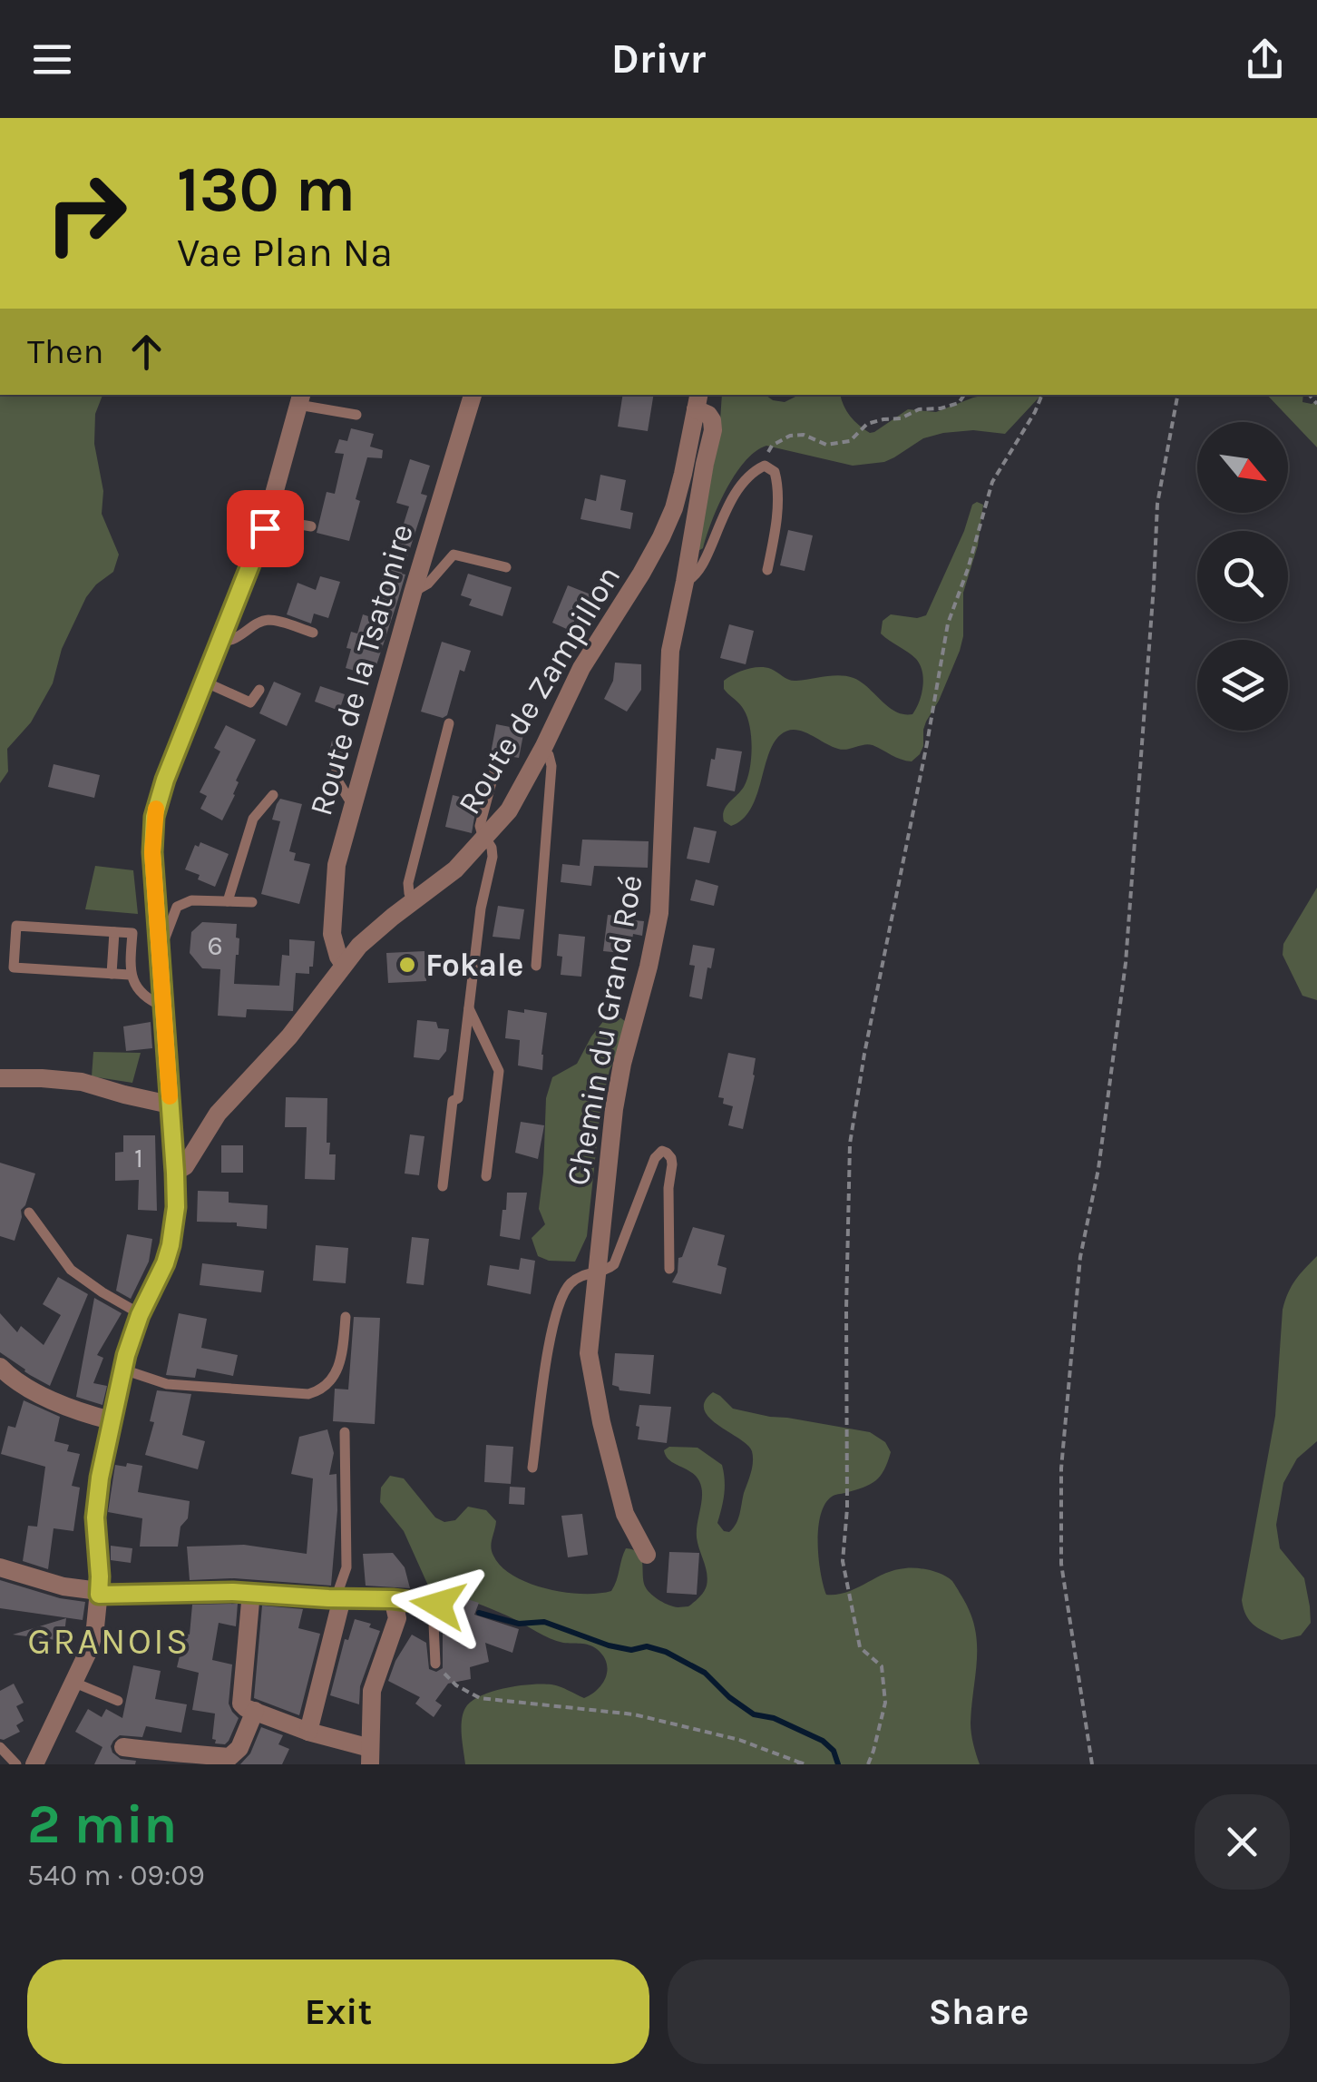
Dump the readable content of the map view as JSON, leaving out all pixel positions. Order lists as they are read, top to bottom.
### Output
{
  "streets": {
    "street": ["Route de la Tsatonire", "Route de Zampillon", "Chemin du Grand Roé"]
  },
  "crossings": [
    ["Route de la Tsatonire", "Route de Zampillon"],
    ["Route de Zampillon", "Chemin du Grand Roé"]
  ],
  "districts": ["GRANOIS"],
  "places": ["Fokale"],
  "house_numbers": ["6", "1"],
  "north": "bottom right",
  "page": {
    "header": "Drivr",
    "turn": ["130 m", "Vae Plan Na"],
    "then": "Then",
    "heading": ["2 min", "540 m · 09:09"],
    "buttons": ["Exit", "Share"]
  }
}
